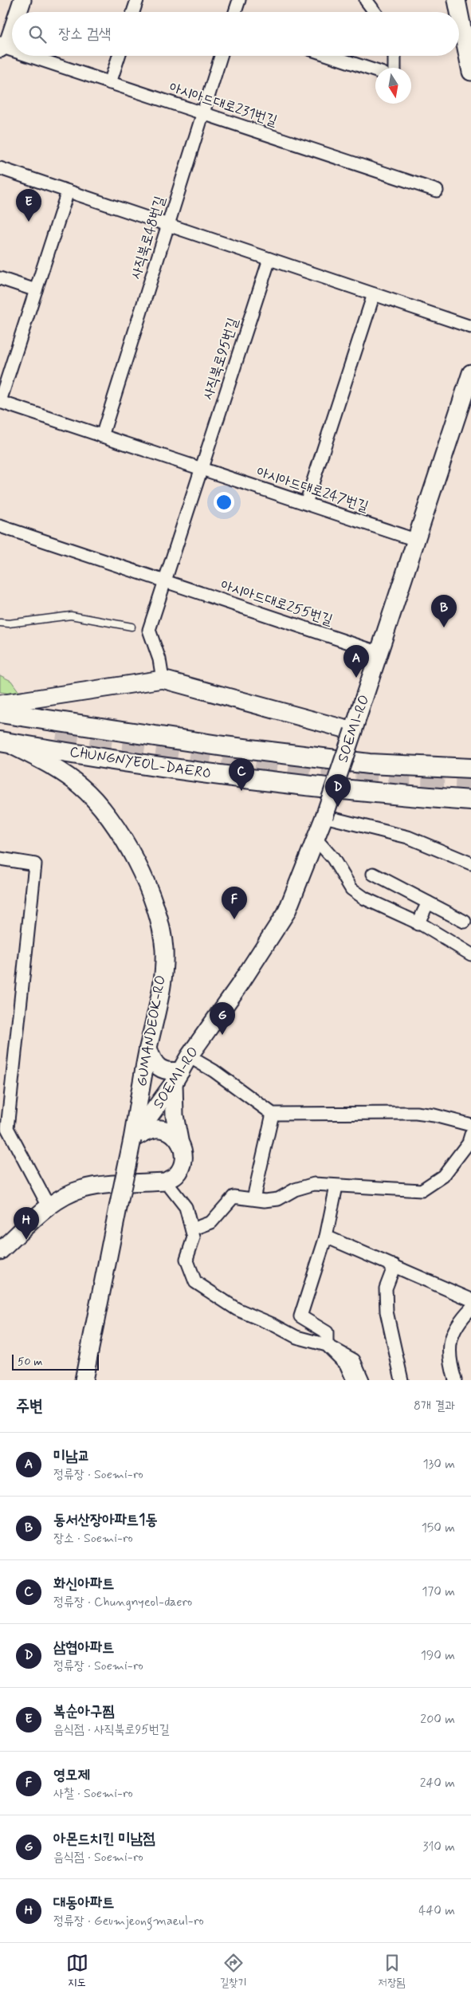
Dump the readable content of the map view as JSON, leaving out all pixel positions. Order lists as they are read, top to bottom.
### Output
{
  "streets": {
    "main road": ["SOEMI-RO", "CHUNGNYEOL-DAERO", "GUMANDEOK-RO"],
    "street": [
      "아시아드대로231번길",
      "사직북로48번길",
      "사직북로95번길",
      "아시아드대로247번길",
      "아시아드대로255번길"
    ]
  },
  "crossings": [
    ["아시아드대로231번길", "사직북로48번길"],
    ["사직북로48번길", "아시아드대로247번길"],
    ["사직북로95번길", "아시아드대로247번길"],
    ["아시아드대로247번길", "SOEMI-RO"],
    ["아시아드대로255번길", "SOEMI-RO"],
    ["SOEMI-RO", "GUMANDEOK-RO"],
    ["CHUNGNYEOL-DAERO", "GUMANDEOK-RO"]
  ],
  "scale_bar": "50 m",
  "north": "bottom",
  "page": {
    "search": "장소 검색",
    "pins": [
      "E",
      "B",
      "A",
      "C",
      "D",
      "F",
      "G",
      "H"
    ],
    "scale": "50 m",
    "heading": ["주변", "8개 결과"],
    "list": [
      {
        "mark": "A",
        "name": "미남교",
        "note": "정류장 · Soemi-ro",
        "value": "130 m"
      },
      {
        "mark": "B",
        "name": "동서산장아파트1동",
        "note": "장소 · Soemi-ro",
        "value": "150 m"
      },
      {
        "mark": "C",
        "name": "화신아파트",
        "note": "정류장 · Chungnyeol-daero",
        "value": "170 m"
      },
      {
        "mark": "D",
        "name": "삼협아파트",
        "note": "정류장 · Soemi-ro",
        "value": "190 m"
      },
      {
        "mark": "E",
        "name": "복순아구찜",
        "note": "음식점 · 사직북로95번길",
        "value": "200 m"
      },
      {
        "mark": "F",
        "name": "영모제",
        "note": "사찰 · Soemi-ro",
        "value": "240 m"
      },
      {
        "mark": "G",
        "name": "아몬드치킨 미남점",
        "note": "음식점 · Soemi-ro",
        "value": "310 m"
      },
      {
        "mark": "H",
        "name": "대동아파트",
        "note": "정류장 · Geumjeongmaeul-ro",
        "value": "440 m"
      }
    ],
    "nav": ["지도", "길찾기", "저장됨"]
  }
}
